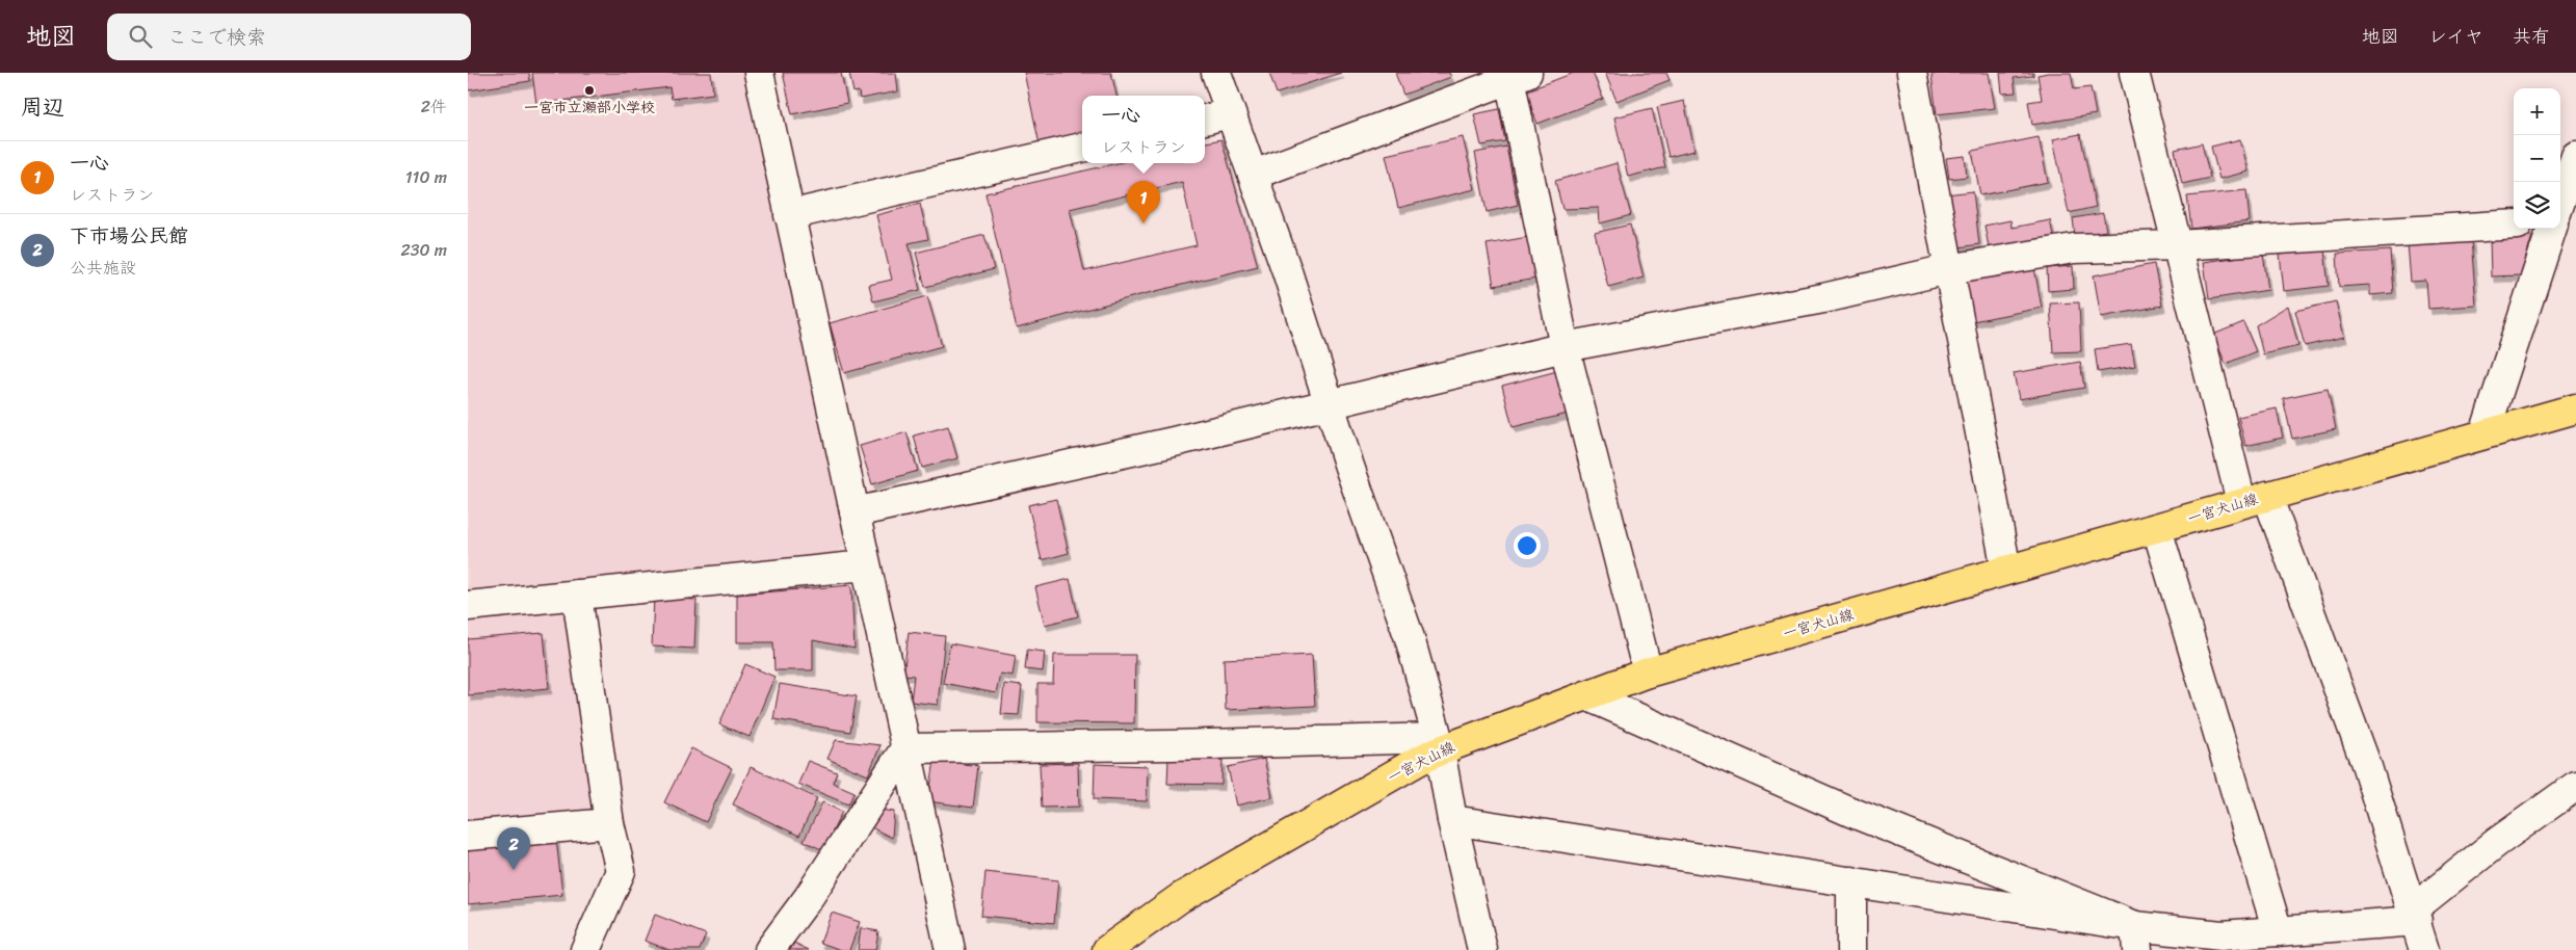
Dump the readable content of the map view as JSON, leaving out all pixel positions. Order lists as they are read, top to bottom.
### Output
{
  "streets": {
    "main road": ["一宮犬山線"]
  },
  "places": ["一宮市立瀬部小学校"],
  "page": {
    "header": "地図",
    "search": "ここで検索",
    "nav": ["地図", "レイヤ", "共有"],
    "heading": ["周辺", "2件"],
    "map_buttons": ["+", "−"],
    "popup": ["一心", "レストラン"],
    "list": [
      {
        "mark": "1",
        "name": "一心",
        "note": "レストラン",
        "value": "110 m"
      },
      {
        "mark": "2",
        "name": "下市場公民館",
        "note": "公共施設",
        "value": "230 m"
      }
    ],
    "pins": ["1", "2"]
  }
}
